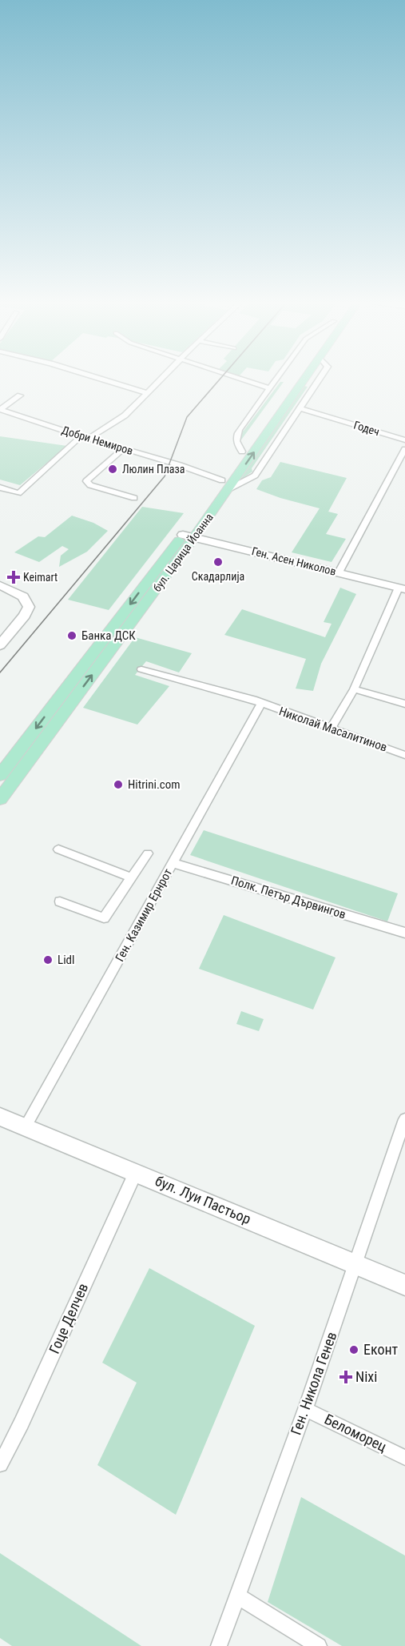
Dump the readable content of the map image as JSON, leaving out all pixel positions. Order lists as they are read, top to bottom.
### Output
{
  "streets": {
    "main road": ["бул. Царица Йоанна"],
    "street": [
      "Годеч",
      "Добри Немиров",
      "Ген. Асен Николов",
      "Николай Масалитинов",
      "Полк. Петър Дървингов",
      "Ген. Казимир Ернрот",
      "бул. Луи Пастьор",
      "Гоце Делчев",
      "Ген. Никола Генев",
      "Беломорец"
    ]
  },
  "crossings": [
    ["Добри Немиров", "бул. Царица Йоанна"],
    ["бул. Царица Йоанна", "Ген. Асен Николов"],
    ["Николай Масалитинов", "Ген. Казимир Ернрот"],
    ["Полк. Петър Дървингов", "Ген. Казимир Ернрот"],
    ["Ген. Казимир Ернрот", "бул. Луи Пастьор"],
    ["бул. Луи Пастьор", "Гоце Делчев"],
    ["бул. Луи Пастьор", "Ген. Никола Генев"],
    ["Ген. Никола Генев", "Беломорец"]
  ],
  "places": {
    "other": [
      "Люлин Плаза",
      "Скадарлиjа",
      "Банка ДСК",
      "Hitrini.com",
      "Lidl",
      "Еконт"
    ],
    "health": ["Keimart", "Nixi"]
  }
}
